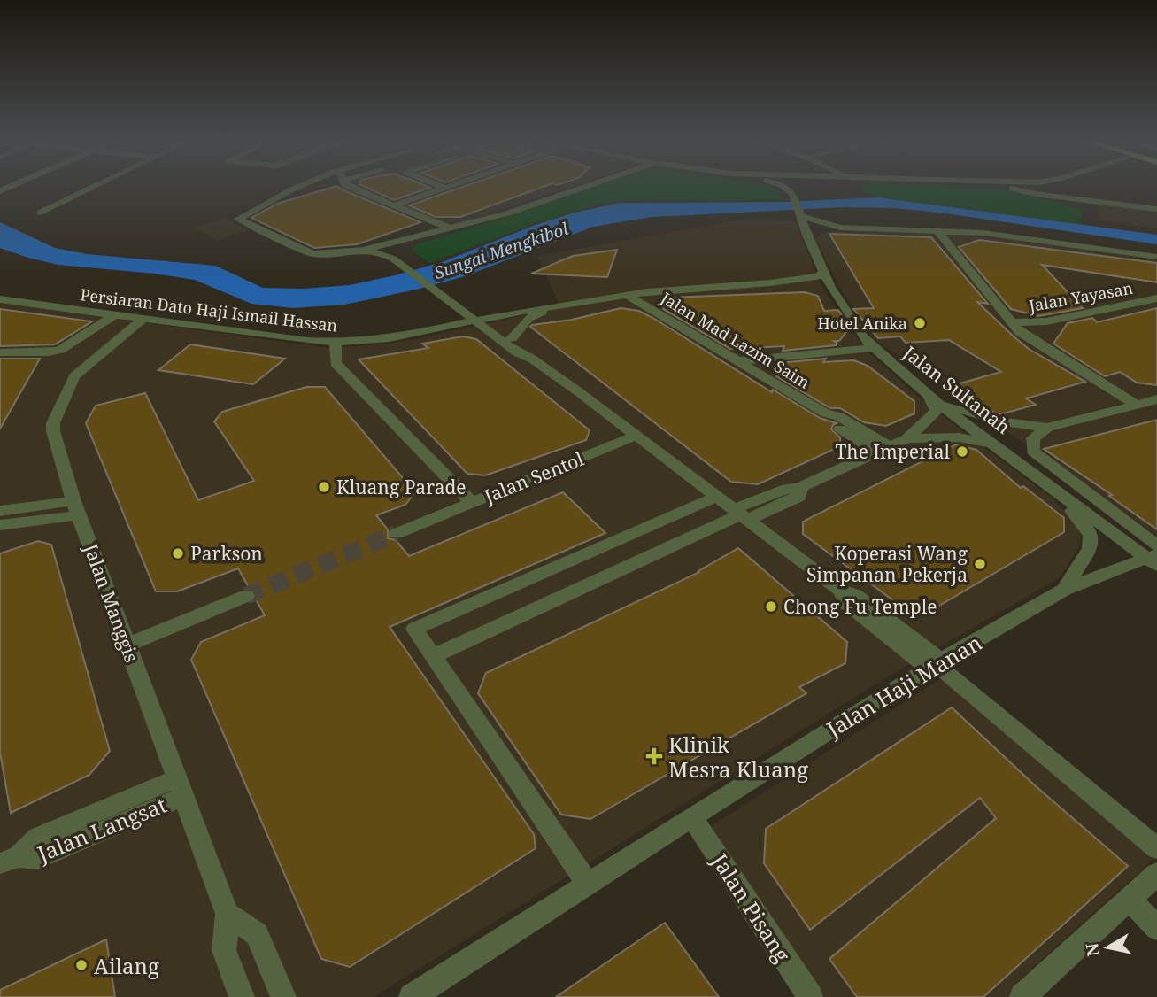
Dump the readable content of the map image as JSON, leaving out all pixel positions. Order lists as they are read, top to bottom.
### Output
{
  "streets": {
    "street": [
      "Jalan Yayasan",
      "Persiaran Dato Haji Ismail Hassan",
      "Jalan Mad Lazim Saim",
      "Jalan Sultanah",
      "Jalan Sentol",
      "Jalan Manggis",
      "Jalan Haji Manan",
      "Jalan Langsat",
      "Jalan Pisang"
    ]
  },
  "crossings": [
    ["Persiaran Dato Haji Ismail Hassan", "Jalan Mad Lazim Saim"],
    ["Persiaran Dato Haji Ismail Hassan", "Jalan Manggis"],
    ["Jalan Sultanah", "Jalan Haji Manan"],
    ["Jalan Manggis", "Jalan Langsat"],
    ["Jalan Haji Manan", "Jalan Pisang"]
  ],
  "water": ["Sungai Mengkibol"],
  "places": {
    "other": [
      "Hotel Anika",
      "The Imperial",
      "Kluang Parade",
      "Parkson",
      "Koperasi Wang Simpanan Pekerja",
      "Chong Fu Temple",
      "Ailang"
    ],
    "health": ["Klinik Mesra Kluang"]
  },
  "north": "left"
}
